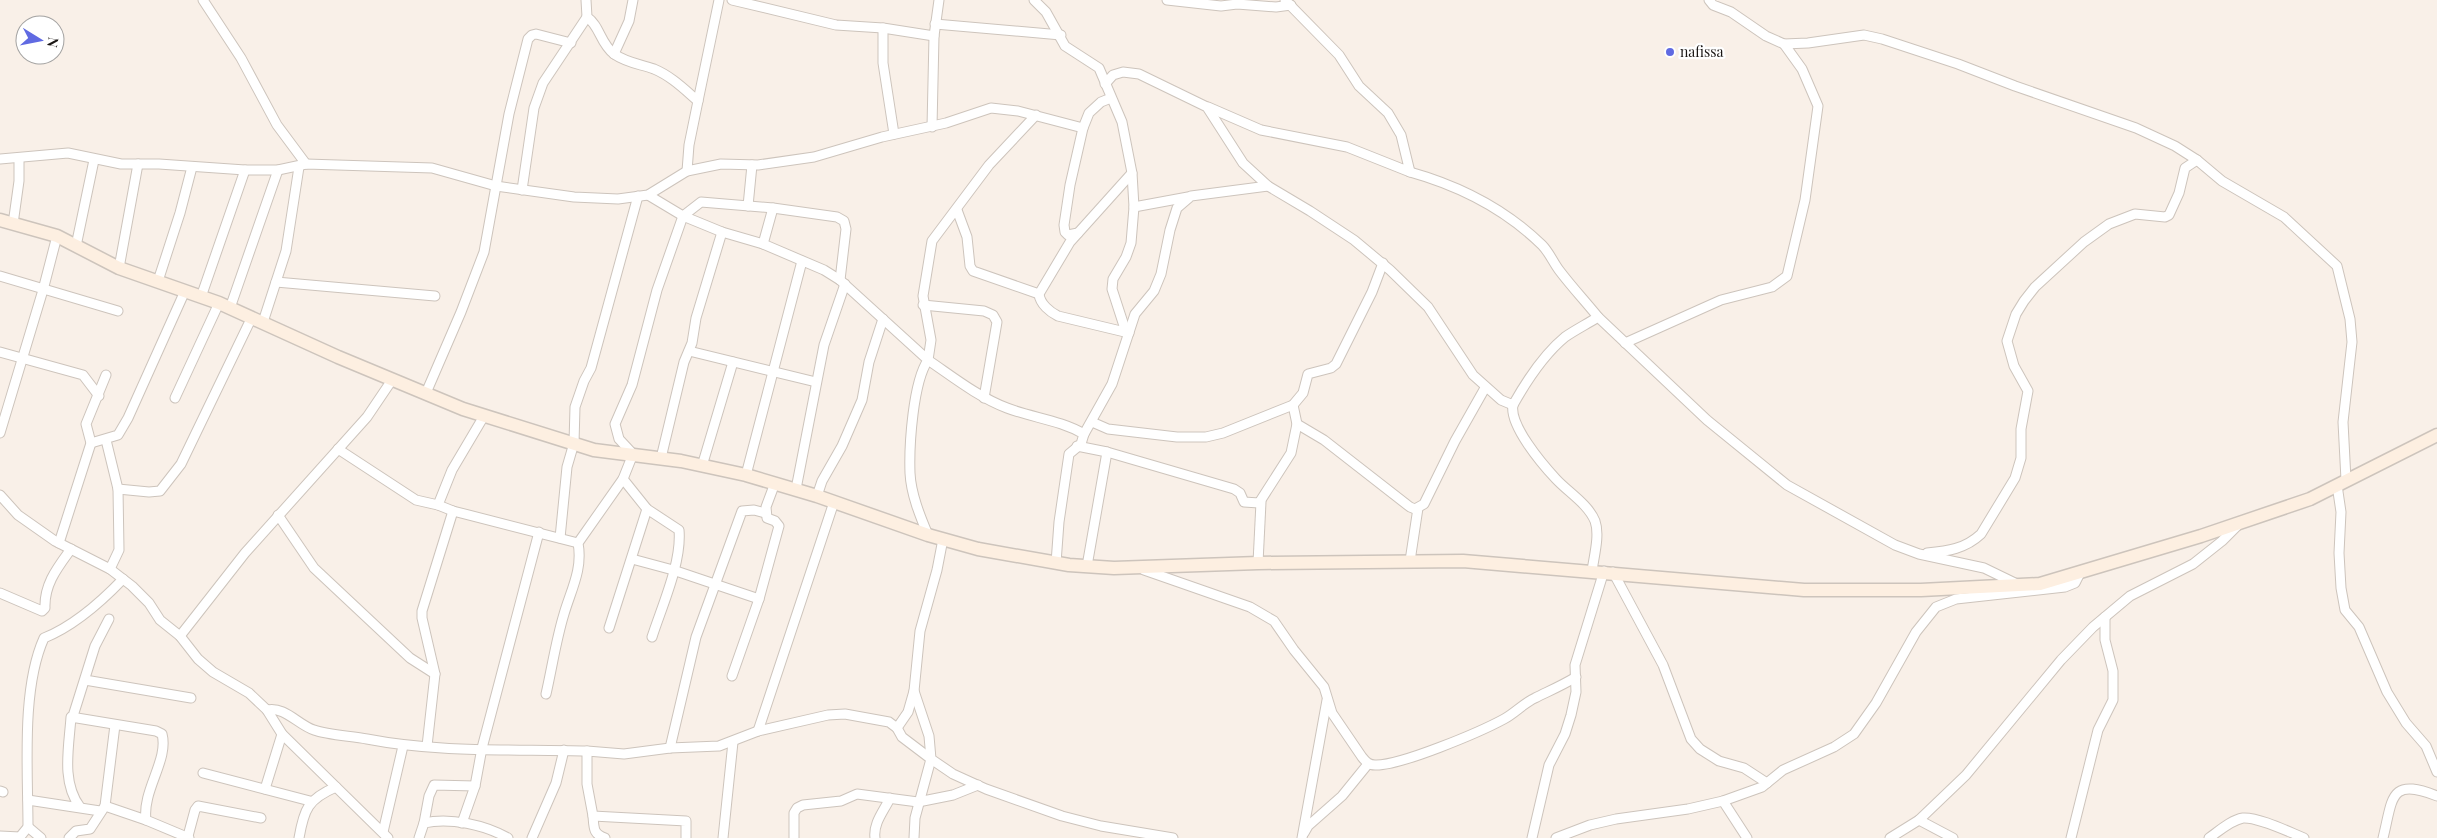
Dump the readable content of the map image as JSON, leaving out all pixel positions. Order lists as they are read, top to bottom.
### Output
{
  "places": ["nafissa"],
  "north": "right"
}
